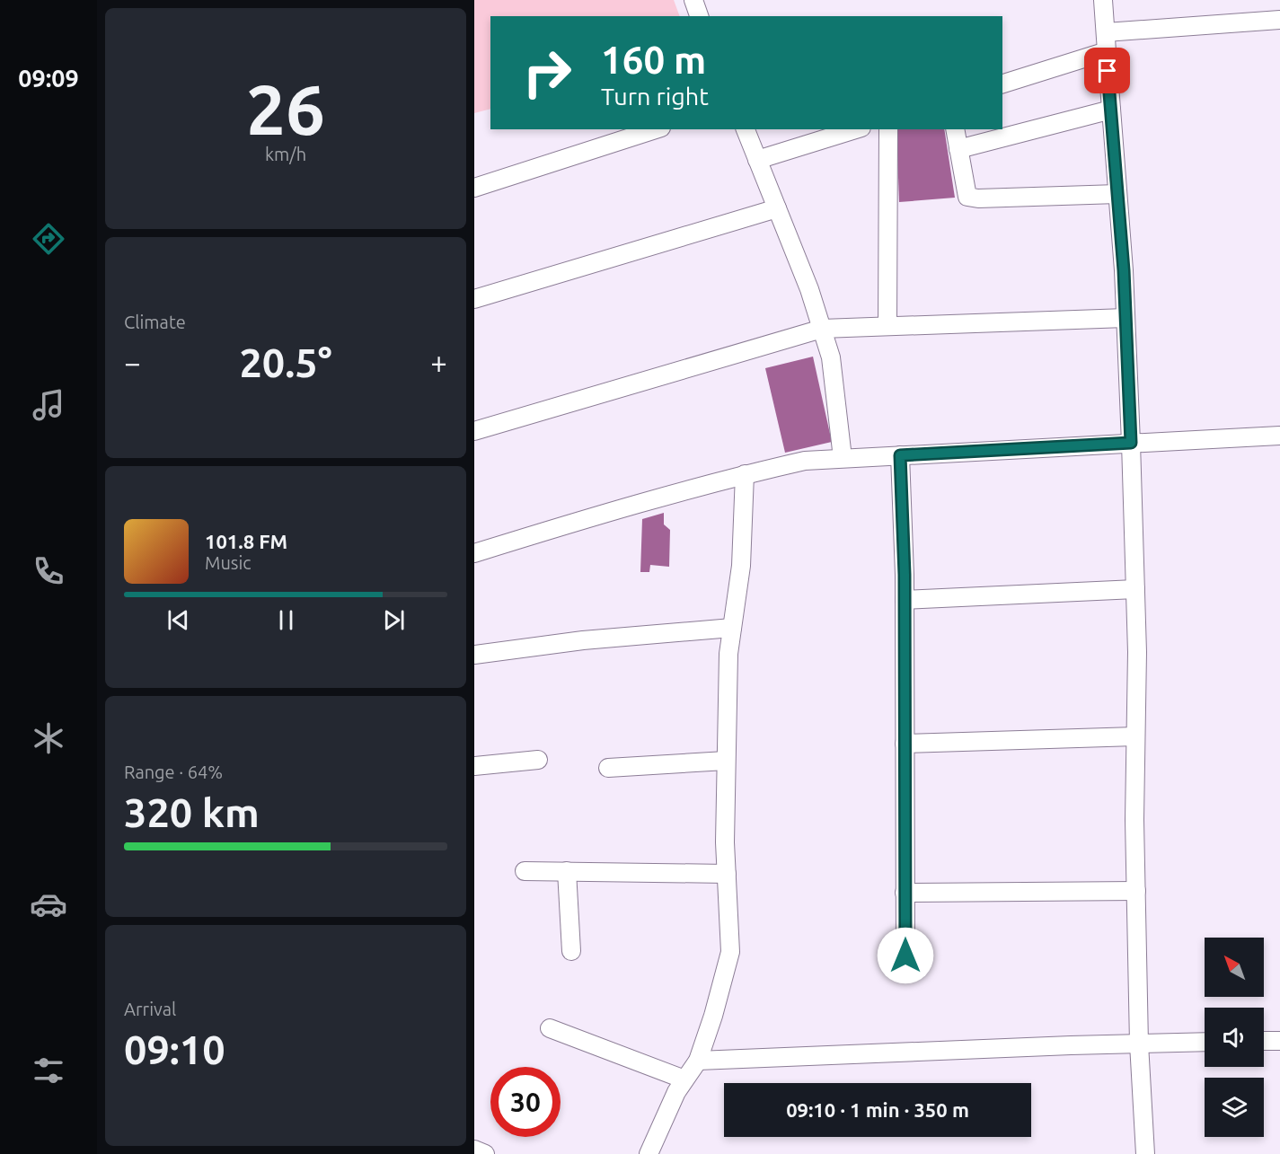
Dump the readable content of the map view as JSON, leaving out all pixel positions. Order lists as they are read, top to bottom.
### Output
{
  "north": "top left",
  "page": {
    "tabs": "09:09",
    "tile": [
      ["26", "km/h"],
      "Climate",
      ["Range · 64%", "320 km"],
      ["Arrival", "09:10"]
    ],
    "turn": ["160 m", "Turn right"],
    "heat": ["−", "20.5°", "+"],
    "song": ["101.8 FM", "Music"],
    "limit": "30",
    "trip": "09:10 · 1 min · 350 m"
  }
}
